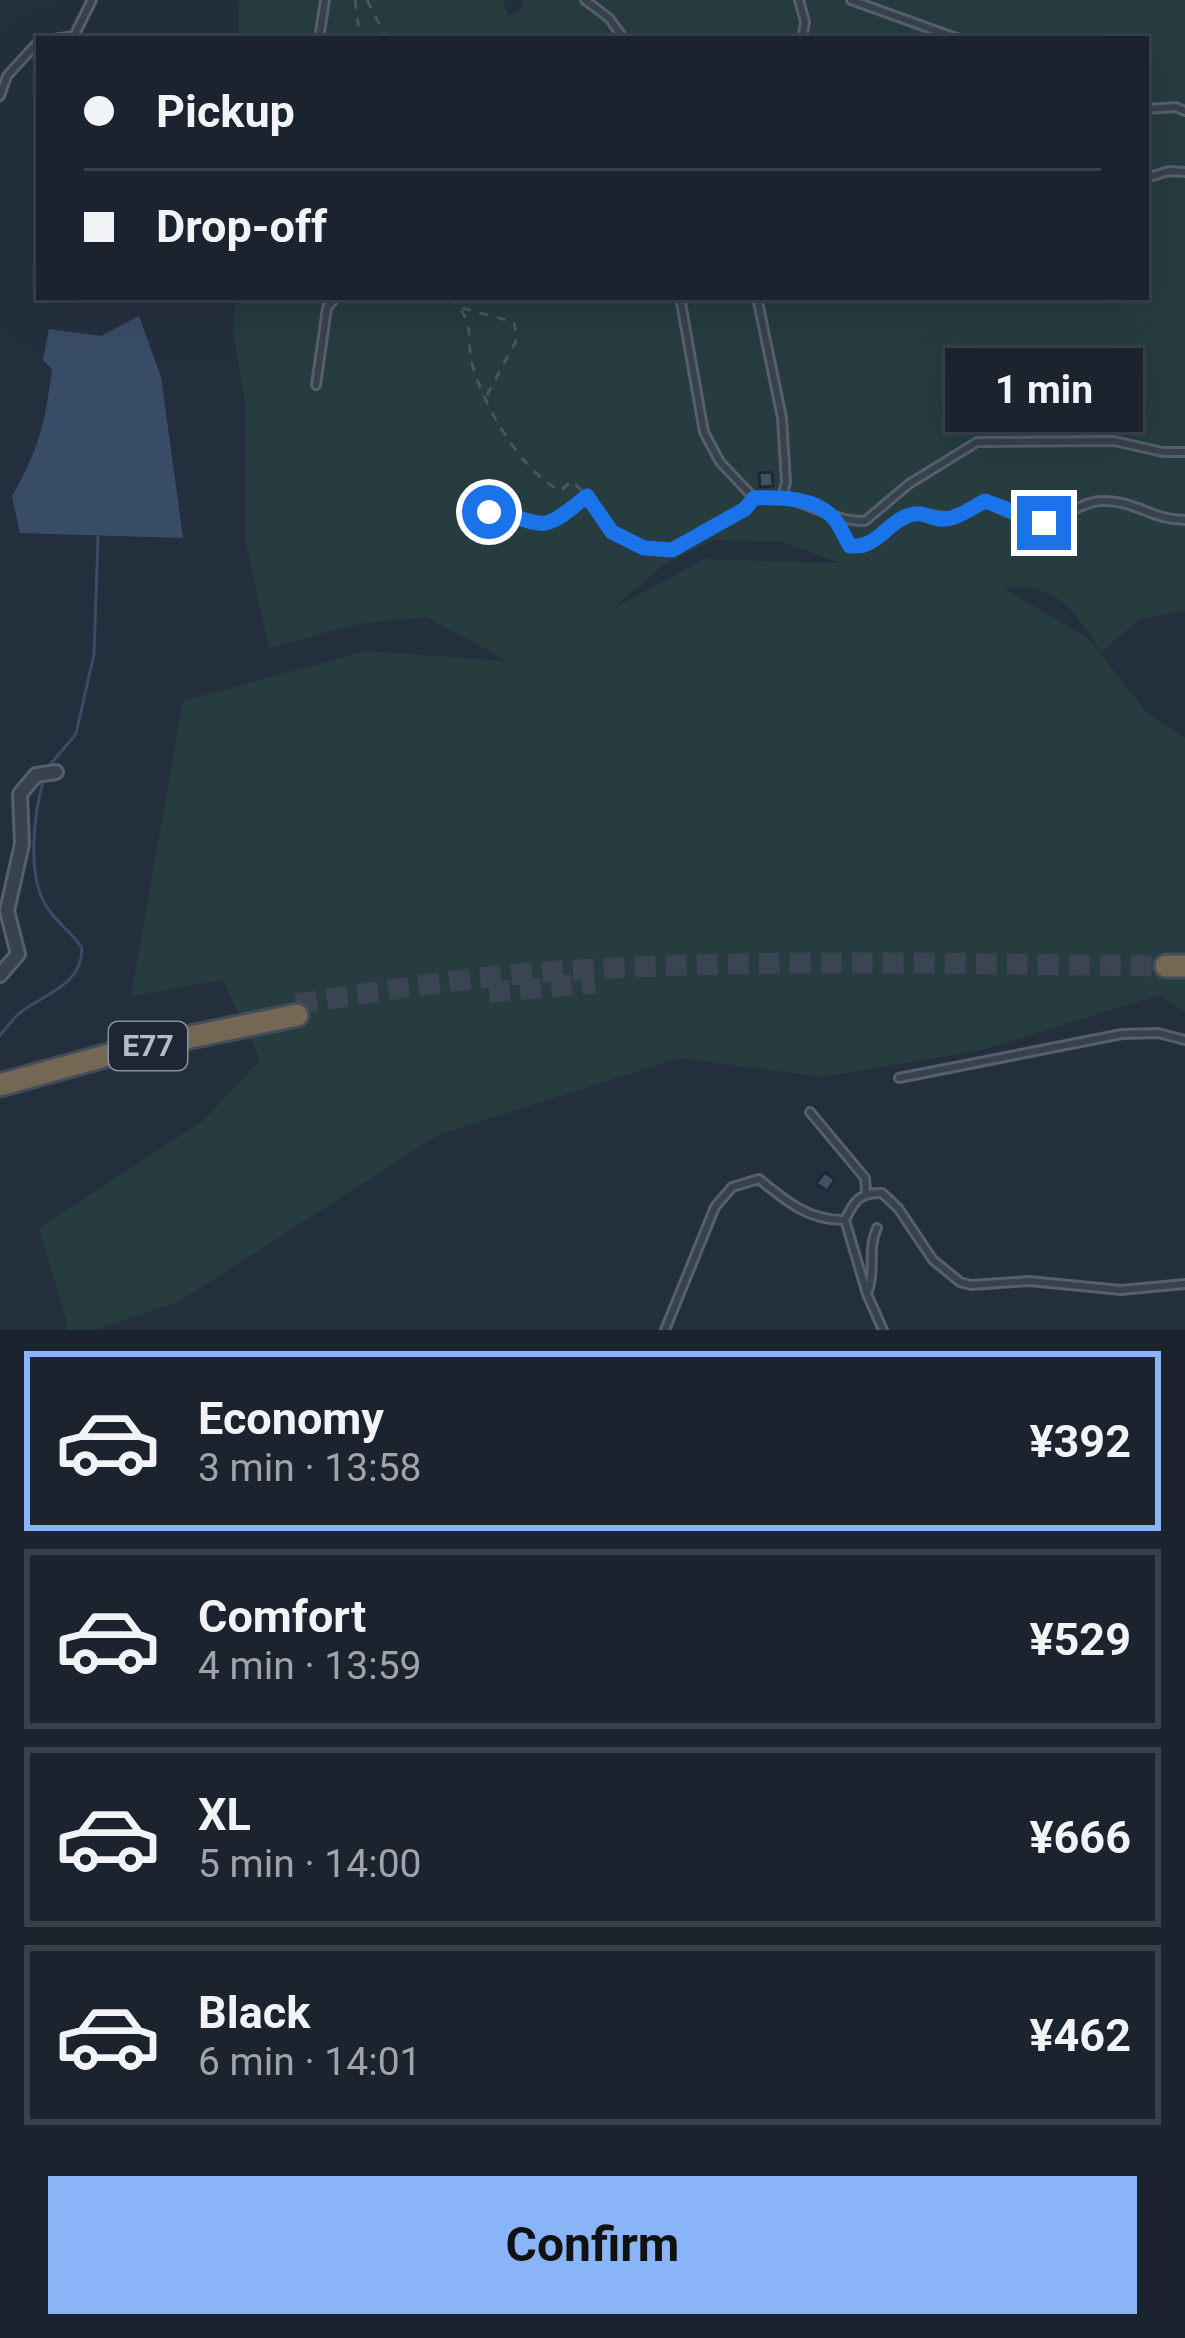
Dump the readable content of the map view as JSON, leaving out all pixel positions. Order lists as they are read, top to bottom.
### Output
{
  "streets": {
    "highway": ["E77"]
  },
  "page": {
    "banner": ["Pickup", "Drop-off"],
    "bubble": "1 min",
    "list": [
      {
        "name": "Economy",
        "note": "3 min · 13:58",
        "value": "¥392"
      },
      {
        "name": "Comfort",
        "note": "4 min · 13:59",
        "value": "¥529"
      },
      {
        "name": "XL",
        "note": "5 min · 14:00",
        "value": "¥666"
      },
      {
        "name": "Black",
        "note": "6 min · 14:01",
        "value": "¥462"
      }
    ],
    "buttons": "Confirm"
  }
}
